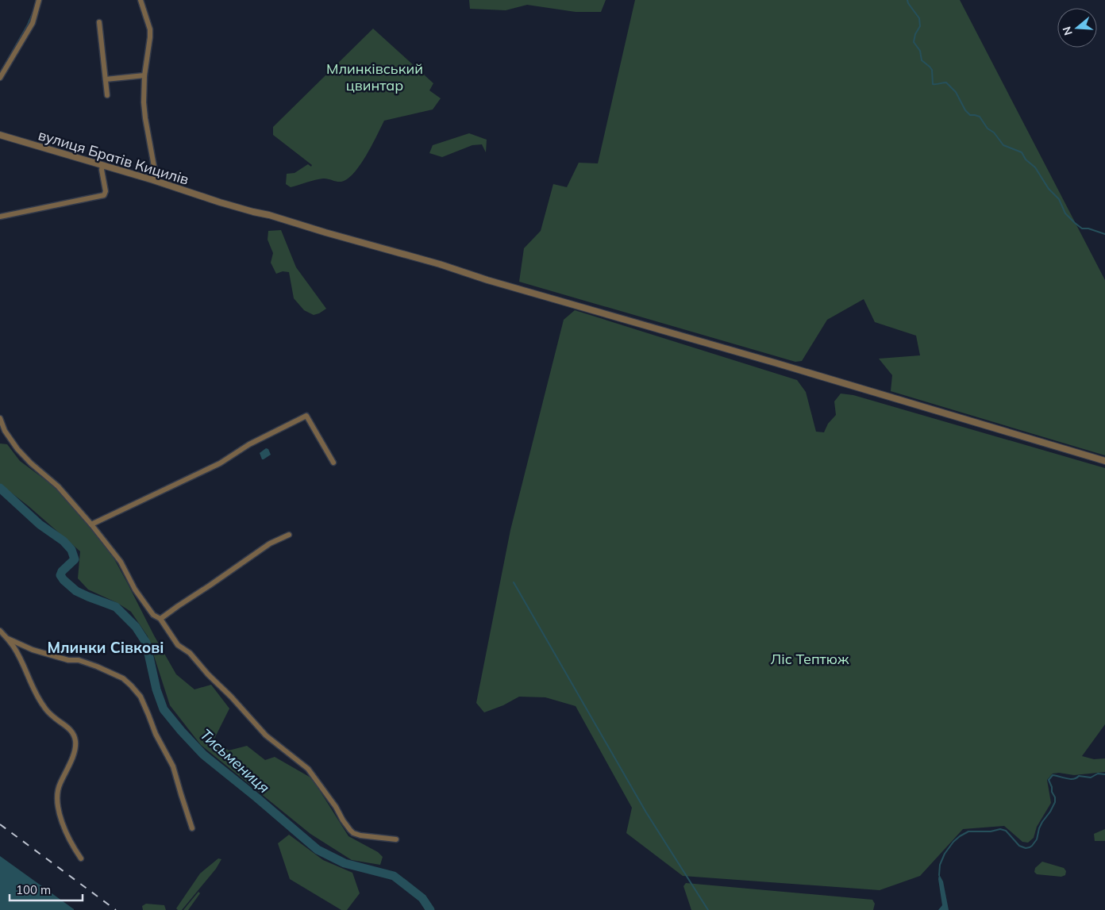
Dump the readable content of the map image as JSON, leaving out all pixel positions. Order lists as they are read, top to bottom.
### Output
{
  "streets": {
    "street": ["вулиця Братів Кицилів"]
  },
  "districts": ["Млинки Сівкові"],
  "water": ["Тисьмениця"],
  "parks": ["Млинківський цвинтар", "Ліс Тептюж"],
  "scale_bar": "100 m",
  "north": "left"
}
